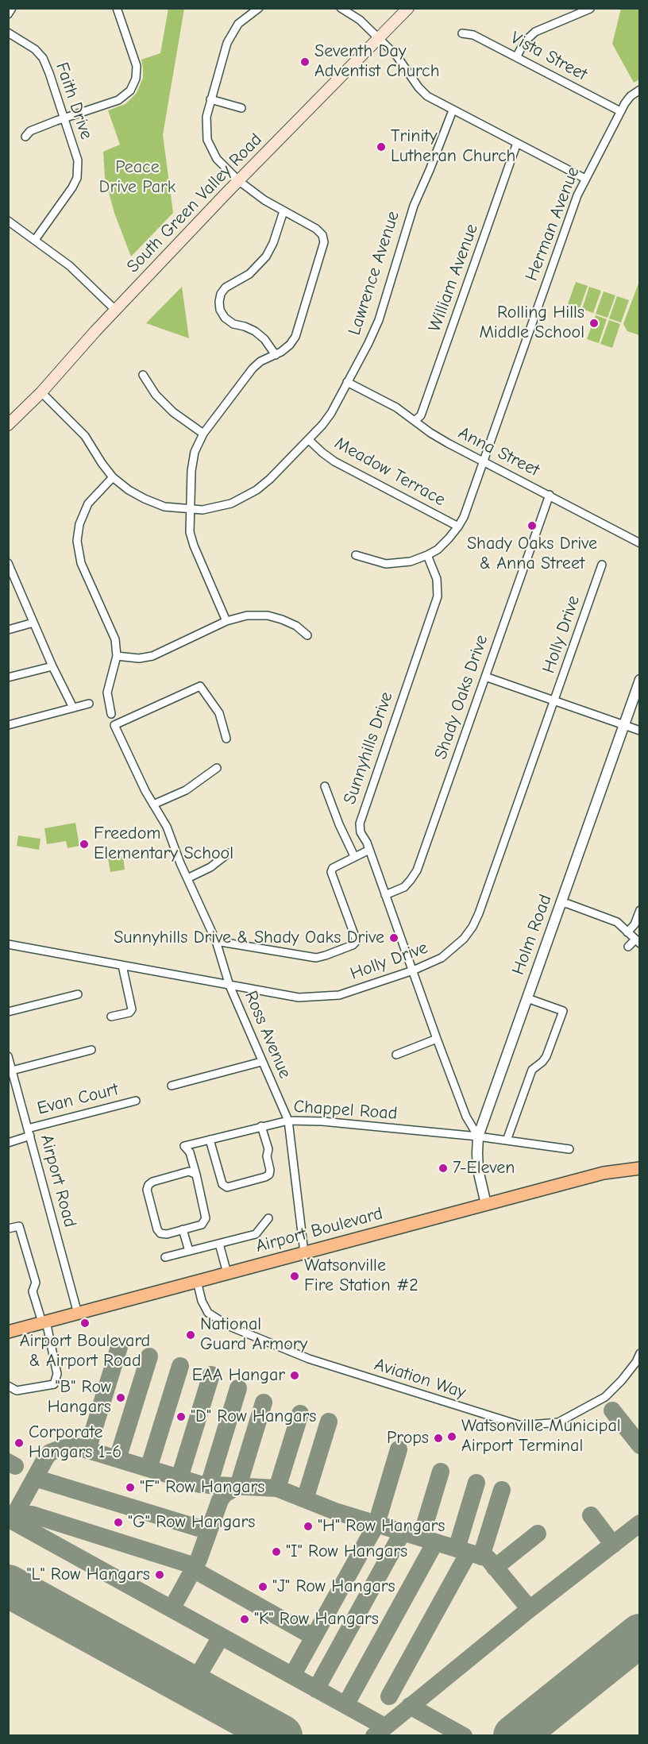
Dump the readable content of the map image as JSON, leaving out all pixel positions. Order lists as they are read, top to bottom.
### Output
{
  "streets": {
    "main road": ["South Green Valley Road", "Airport Boulevard"],
    "street": [
      "Vista Street",
      "Faith Drive",
      "Herman Avenue",
      "Lawrence Avenue",
      "William Avenue",
      "Anna Street",
      "Meadow Terrace",
      "Holly Drive",
      "Shady Oaks Drive",
      "Sunnyhills Drive",
      "Holm Road",
      "Ross Avenue",
      "Evan Court",
      "Chappel Road",
      "Airport Road",
      "Aviation Way"
    ]
  },
  "crossings": [
    ["Vista Street", "Herman Avenue"],
    ["South Green Valley Road", "Lawrence Avenue"],
    ["Herman Avenue", "Anna Street"],
    ["Herman Avenue", "Meadow Terrace"],
    ["Herman Avenue", "Sunnyhills Drive"],
    ["Lawrence Avenue", "Anna Street"],
    ["Lawrence Avenue", "Meadow Terrace"],
    ["William Avenue", "Anna Street"],
    ["Anna Street", "Shady Oaks Drive"],
    ["Holly Drive", "Sunnyhills Drive"],
    ["Holly Drive", "Ross Avenue"],
    ["Shady Oaks Drive", "Sunnyhills Drive"],
    ["Sunnyhills Drive", "Holm Road"],
    ["Sunnyhills Drive", "Chappel Road"],
    ["Holm Road", "Chappel Road"],
    ["Holm Road", "Airport Boulevard"],
    ["Ross Avenue", "Chappel Road"],
    ["Ross Avenue", "Airport Boulevard"],
    ["Evan Court", "Airport Road"],
    ["Airport Road", "Airport Boulevard"],
    ["Airport Boulevard", "Aviation Way"]
  ],
  "parks": ["Peace Drive Park"],
  "places": [
    "Seventh Day Adventist Church",
    "Trinity Lutheran Church",
    "Rolling Hills Middle School",
    "Shady Oaks Drive & Anna Street",
    "Freedom Elementary School",
    "Sunnyhills Drive & Shady Oaks Drive",
    "7-Eleven",
    "Watsonville Fire Station #2",
    "Airport Boulevard & Airport Road",
    "National Guard Armory",
    "EAA Hangar",
    "\"B\" Row Hangars",
    "\"D\" Row Hangars",
    "Watsonville Municipal Airport Terminal",
    "Props",
    "Corporate Hangars 1-6",
    "\"F\" Row Hangars",
    "\"G\" Row Hangars",
    "\"H\" Row Hangars",
    "\"I\" Row Hangars",
    "\"L\" Row Hangars",
    "\"J\" Row Hangars",
    "\"K\" Row Hangars"
  ]
}
